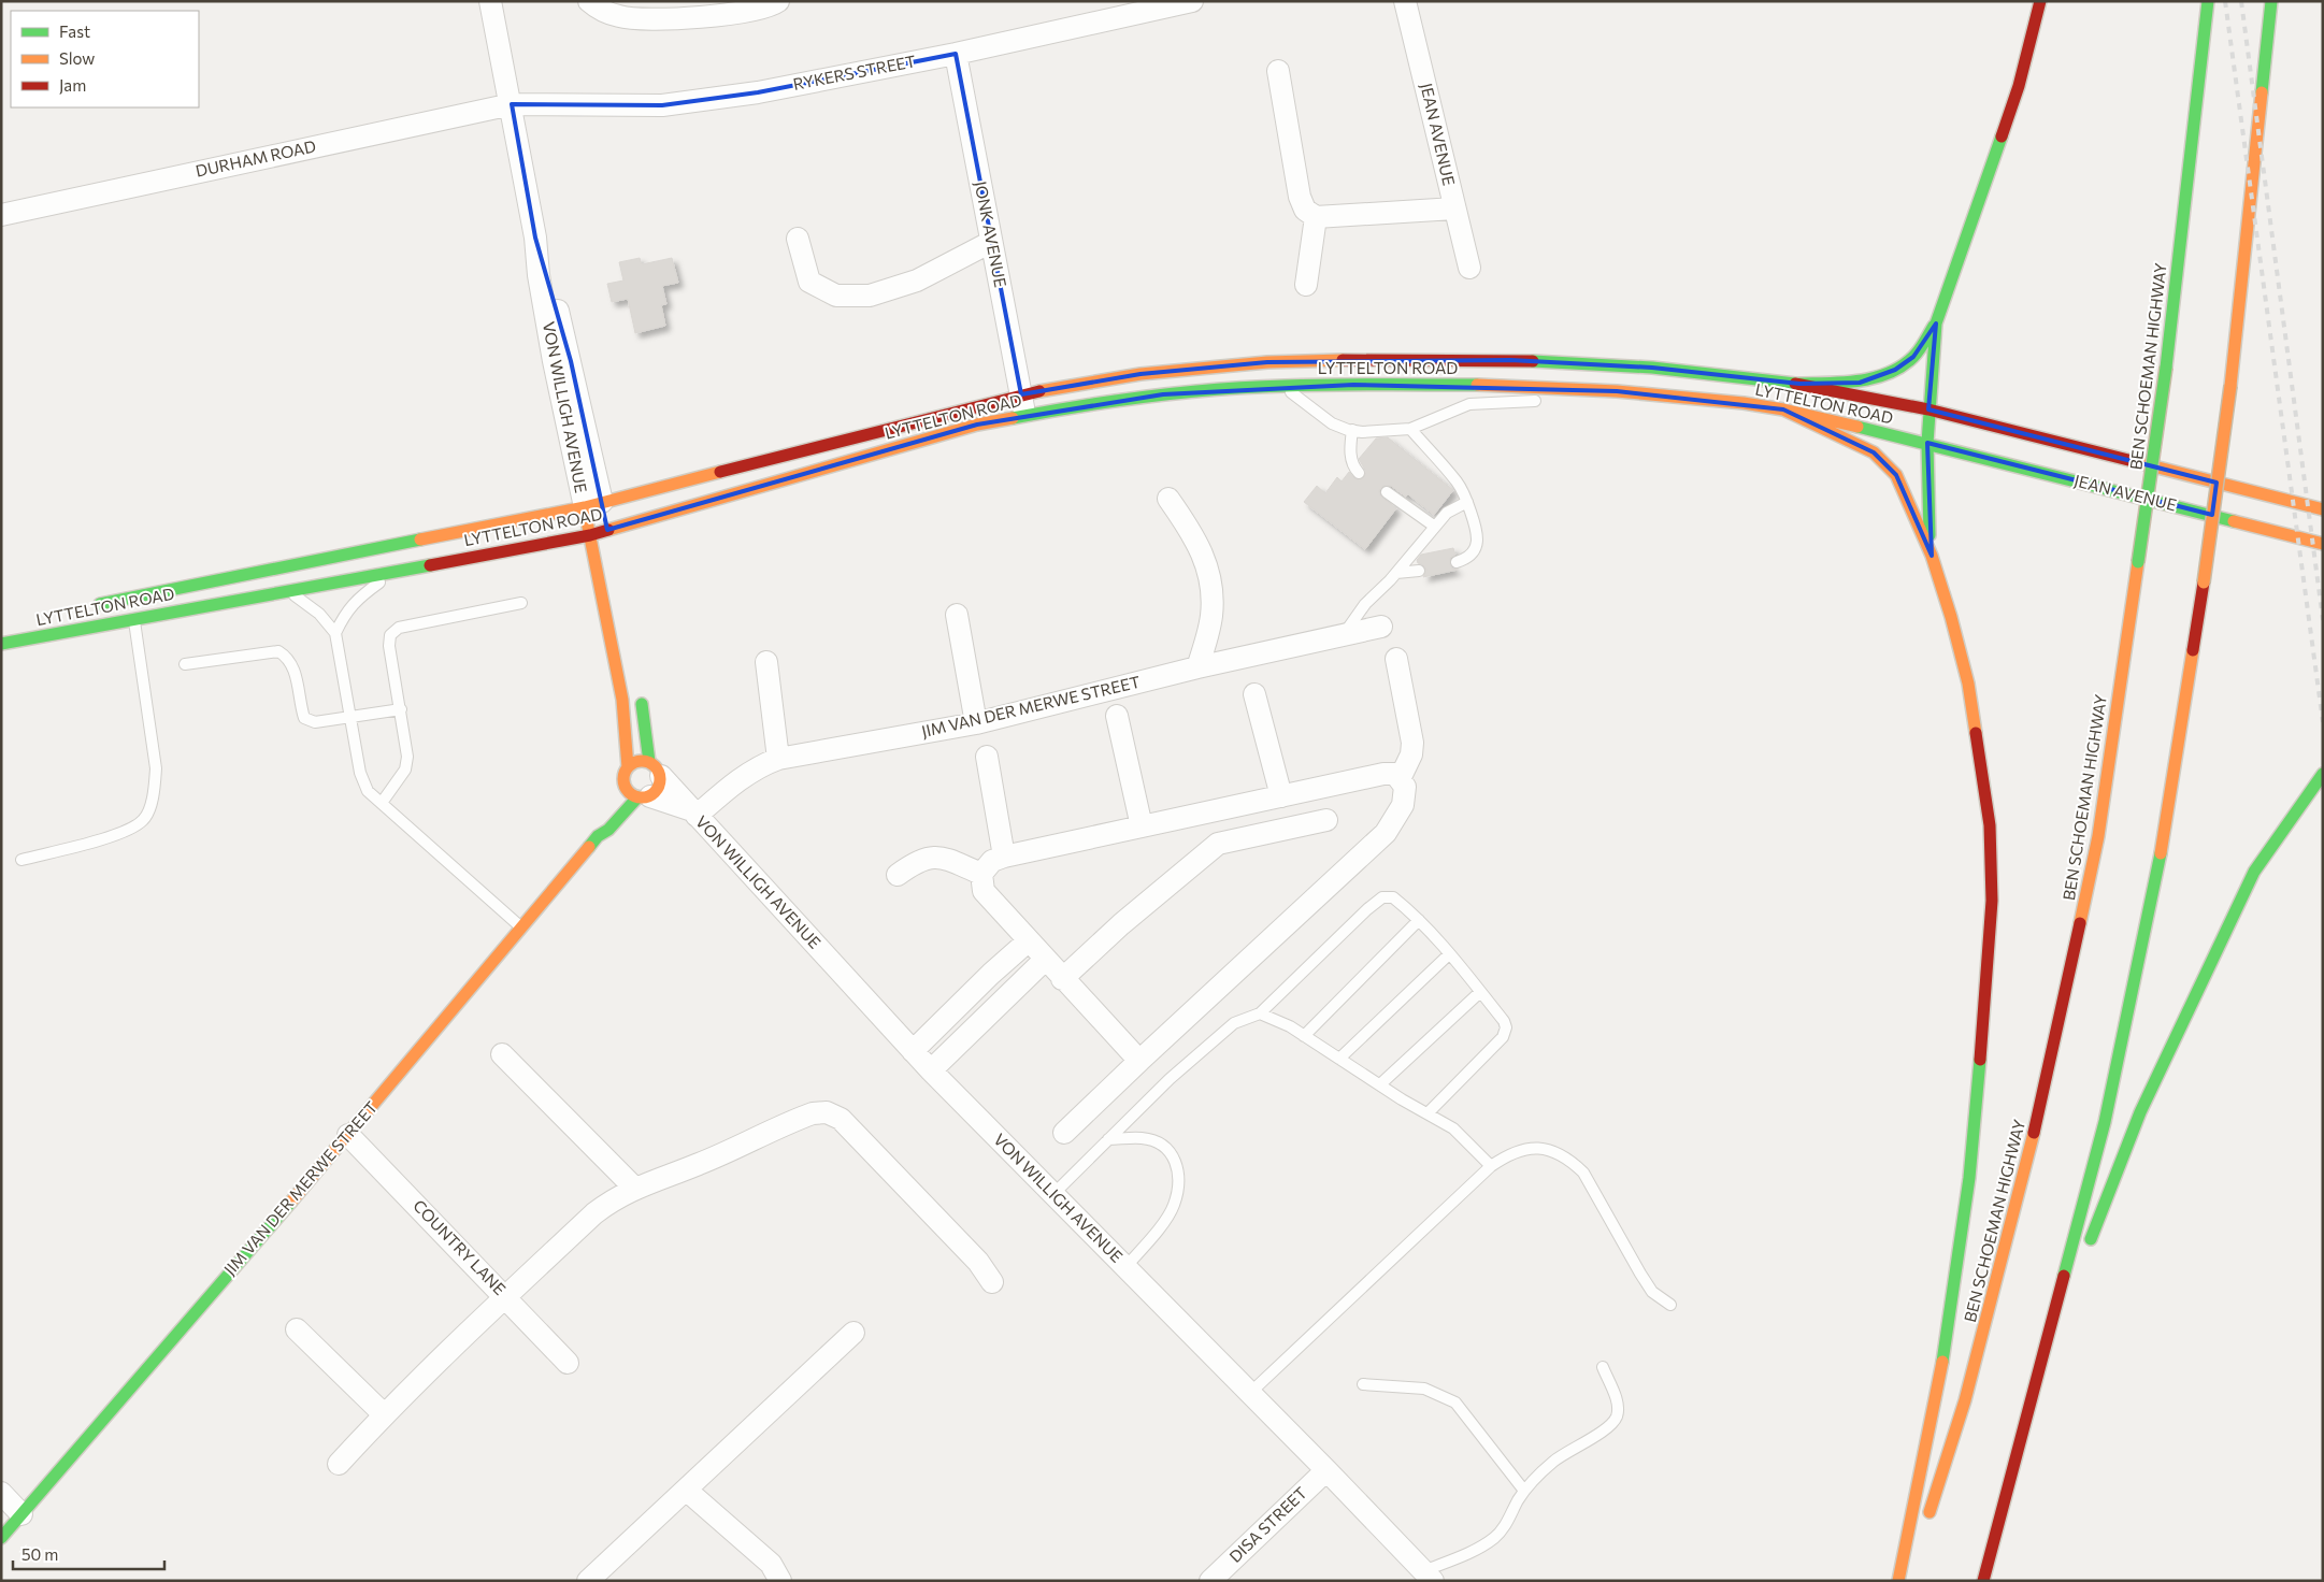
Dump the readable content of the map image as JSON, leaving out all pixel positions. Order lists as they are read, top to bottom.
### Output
{
  "streets": {
    "main road": [
      "JEAN AVENUE",
      "BEN SCHOEMAN HIGHWAY",
      "LYTTELTON ROAD",
      "VON WILLIGH AVENUE",
      "JIM VAN DER MERWE STREET"
    ],
    "street": [
      "RYKERS STREET",
      "DURHAM ROAD",
      "JONK AVENUE",
      "COUNTRY LANE",
      "DISA STREET"
    ]
  },
  "crossings": [
    ["RYKERS STREET", "DURHAM ROAD"],
    ["RYKERS STREET", "JONK AVENUE"],
    ["RYKERS STREET", "VON WILLIGH AVENUE"],
    ["JEAN AVENUE", "LYTTELTON ROAD"],
    ["DURHAM ROAD", "VON WILLIGH AVENUE"],
    ["JONK AVENUE", "LYTTELTON ROAD"],
    ["LYTTELTON ROAD", "VON WILLIGH AVENUE"],
    ["VON WILLIGH AVENUE", "JIM VAN DER MERWE STREET"],
    ["VON WILLIGH AVENUE", "DISA STREET"],
    ["JIM VAN DER MERWE STREET", "COUNTRY LANE"]
  ],
  "legend": ["Fast", "Slow", "Jam"],
  "scale_bar": "50 m"
}
